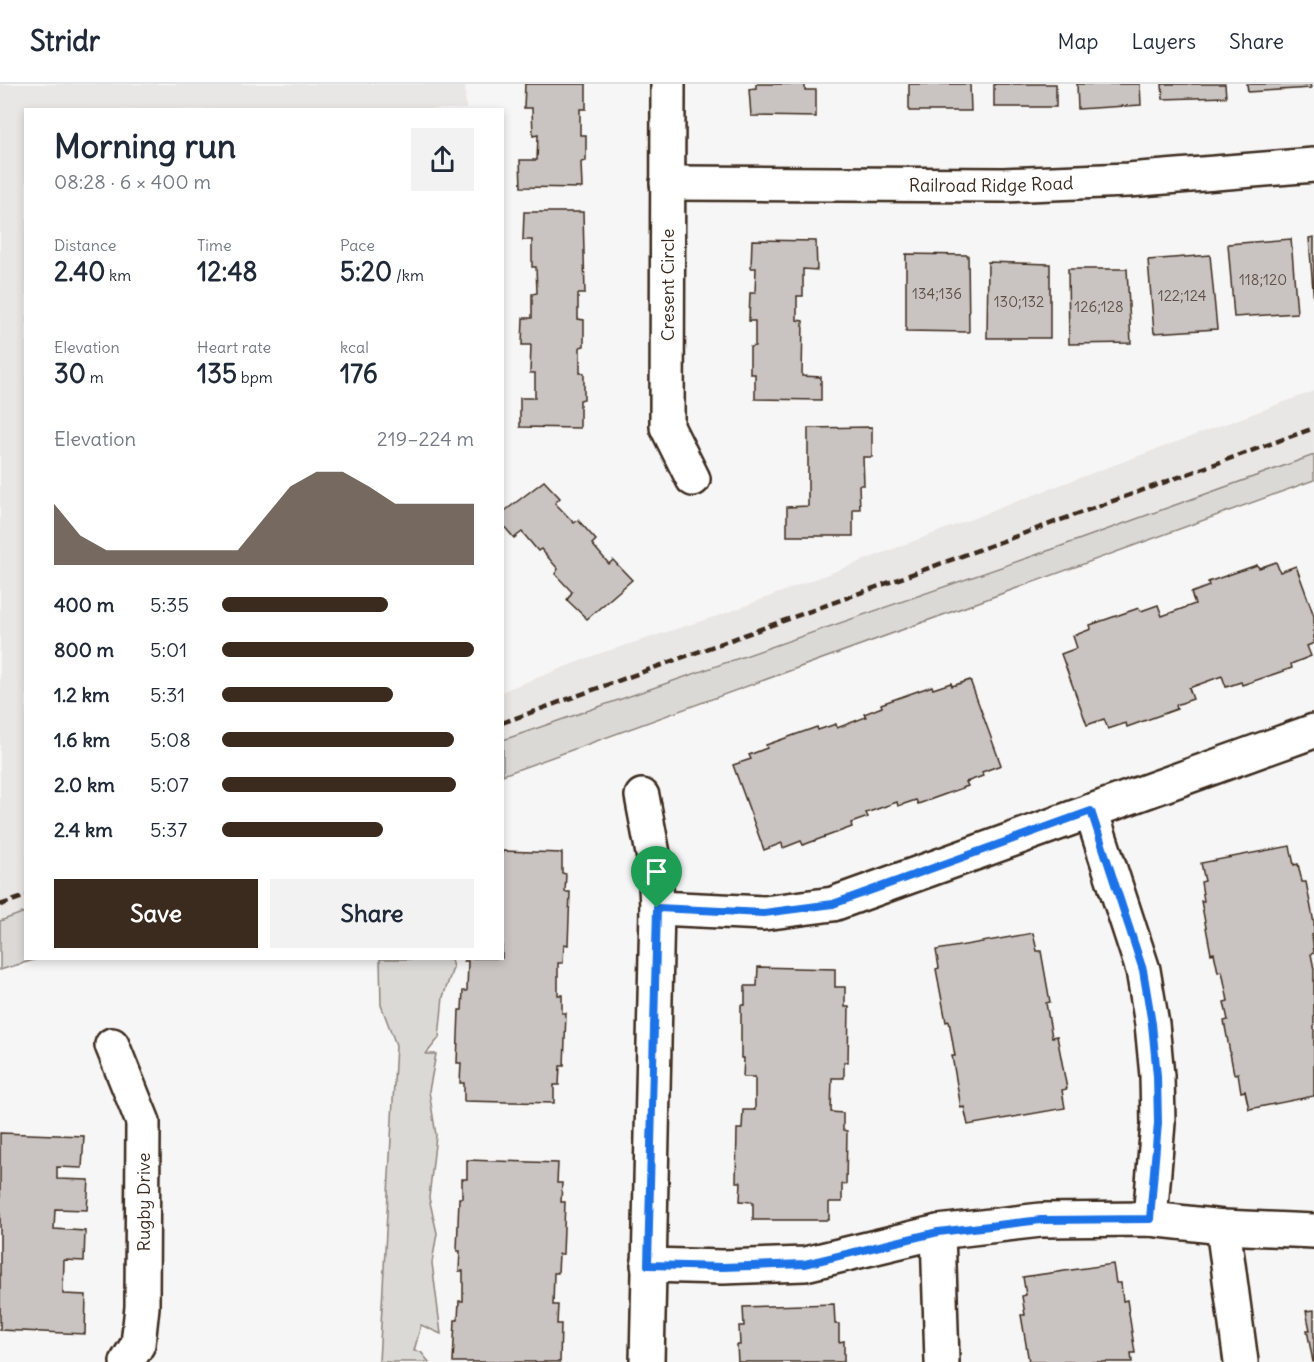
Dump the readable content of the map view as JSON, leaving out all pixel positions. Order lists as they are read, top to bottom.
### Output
{
  "streets": {
    "street": ["Railroad Ridge Road", "Cresent Circle", "Rugby Drive"]
  },
  "crossings": [
    ["Railroad Ridge Road", "Cresent Circle"]
  ],
  "house_numbers": [
    "118;120",
    "134;136",
    "122;124",
    "130;132",
    "126;128"
  ],
  "page": {
    "header": "Stridr",
    "nav": ["Map", "Layers", "Share"],
    "heading": ["Morning run", "08:28 · 6 × 400 m"],
    "stats": [
      ["Distance", "2.40 km"],
      ["Time", "12:48"],
      ["Pace", "5:20 /km"],
      ["Elevation", "30 m"],
      ["Heart rate", "135 bpm"],
      ["kcal", "176"]
    ],
    "chart": ["Elevation", "219–224 m"],
    "list": [
      {
        "name": "400 m",
        "note": "5:35"
      },
      {
        "name": "800 m",
        "note": "5:01"
      },
      {
        "name": "1.2 km",
        "note": "5:31"
      },
      {
        "name": "1.6 km",
        "note": "5:08"
      },
      {
        "name": "2.0 km",
        "note": "5:07"
      },
      {
        "name": "2.4 km",
        "note": "5:37"
      }
    ],
    "buttons": ["Save", "Share"]
  }
}
